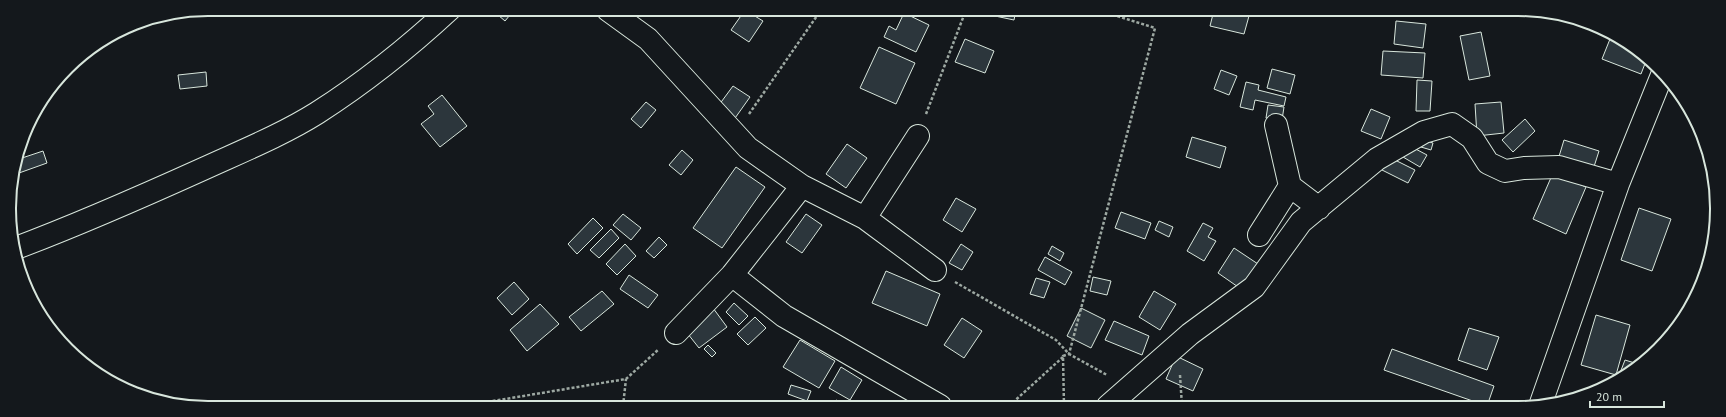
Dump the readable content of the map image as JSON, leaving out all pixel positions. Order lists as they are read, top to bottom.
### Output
{
  "scale_bar": "20 m"
}
